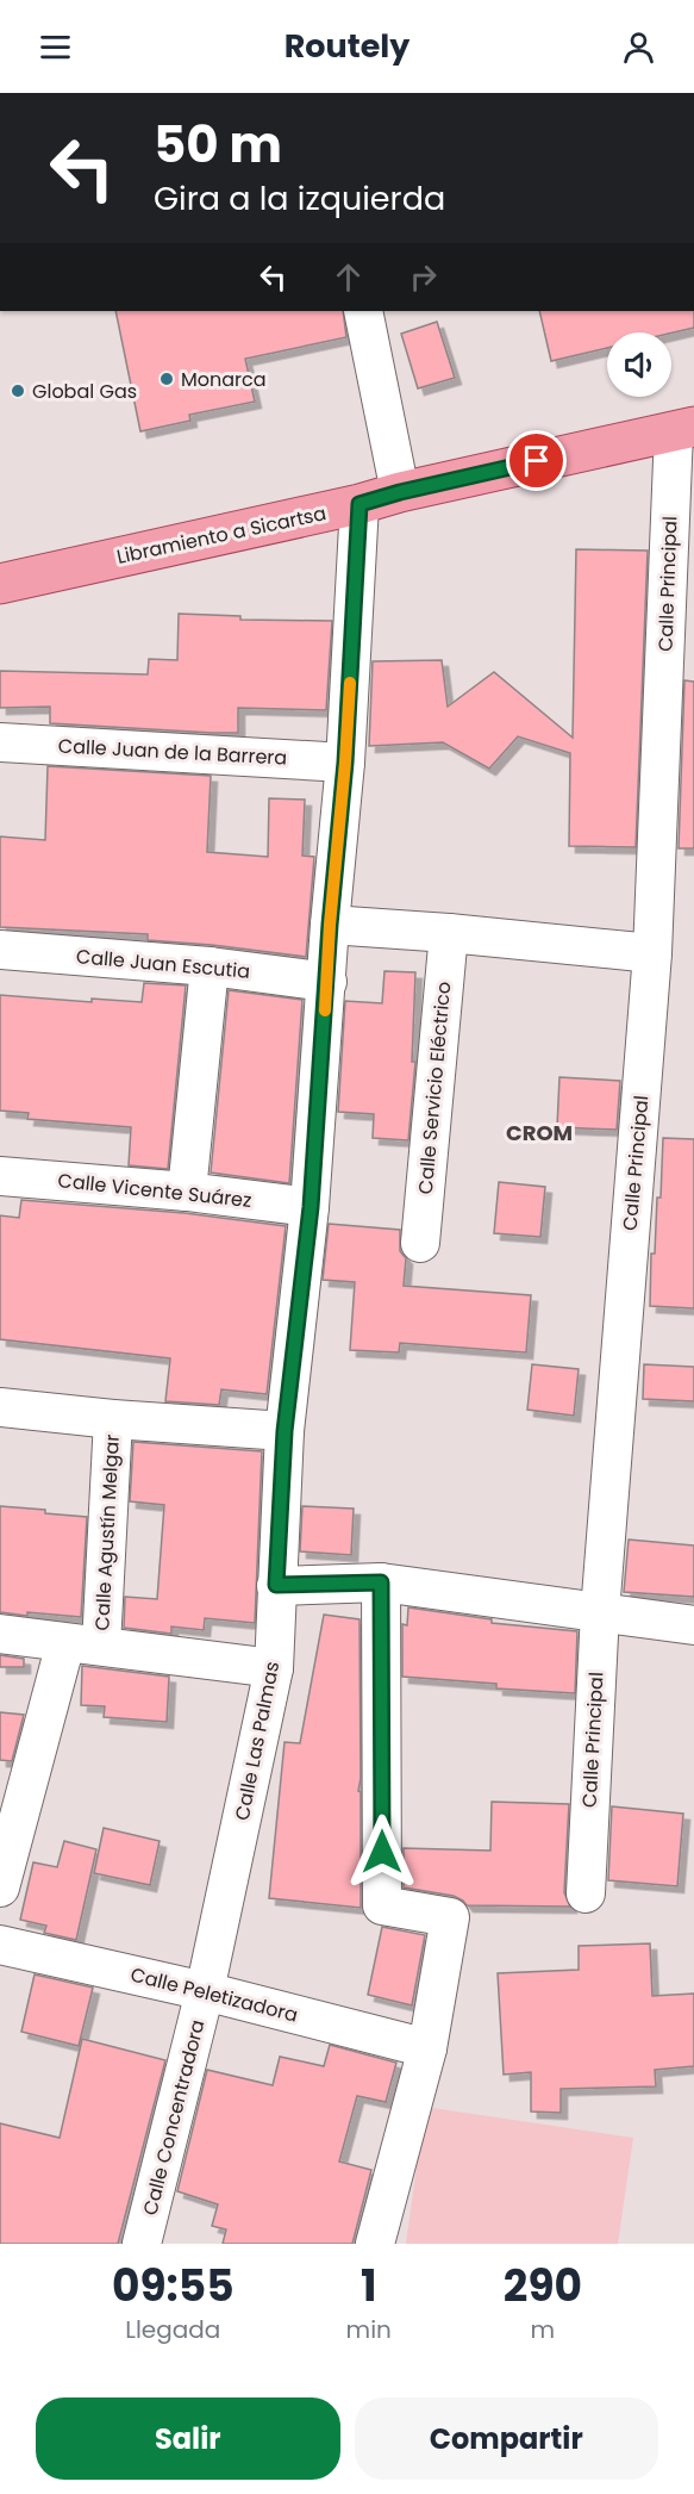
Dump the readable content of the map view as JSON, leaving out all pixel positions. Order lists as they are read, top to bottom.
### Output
{
  "streets": {
    "main road": ["Libramiento a Sicartsa"],
    "street": [
      "Calle Principal",
      "Calle Juan de la Barrera",
      "Calle Juan Escutia",
      "Calle Servicio Eléctrico",
      "Calle Vicente Suárez",
      "Calle Agustín Melgar",
      "Calle Las Palmas",
      "Calle Peletizadora",
      "Calle Concentradora"
    ]
  },
  "crossings": [
    ["Libramiento a Sicartsa", "Calle Principal"],
    ["Libramiento a Sicartsa", "Calle Las Palmas"],
    ["Calle Juan de la Barrera", "Calle Las Palmas"],
    ["Calle Juan Escutia", "Calle Las Palmas"],
    ["Calle Vicente Suárez", "Calle Las Palmas"],
    ["Calle Las Palmas", "Calle Peletizadora"],
    ["Calle Las Palmas", "Calle Concentradora"],
    ["Calle Peletizadora", "Calle Concentradora"]
  ],
  "districts": ["CROM"],
  "places": ["Monarca", "Global Gas"],
  "page": {
    "header": "Routely",
    "turn": ["50 m", "Gira a la izquierda"],
    "eta": [
      "09:55",
      "Llegada",
      "1",
      "min",
      "290",
      "m"
    ],
    "buttons": ["Salir", "Compartir"]
  }
}
